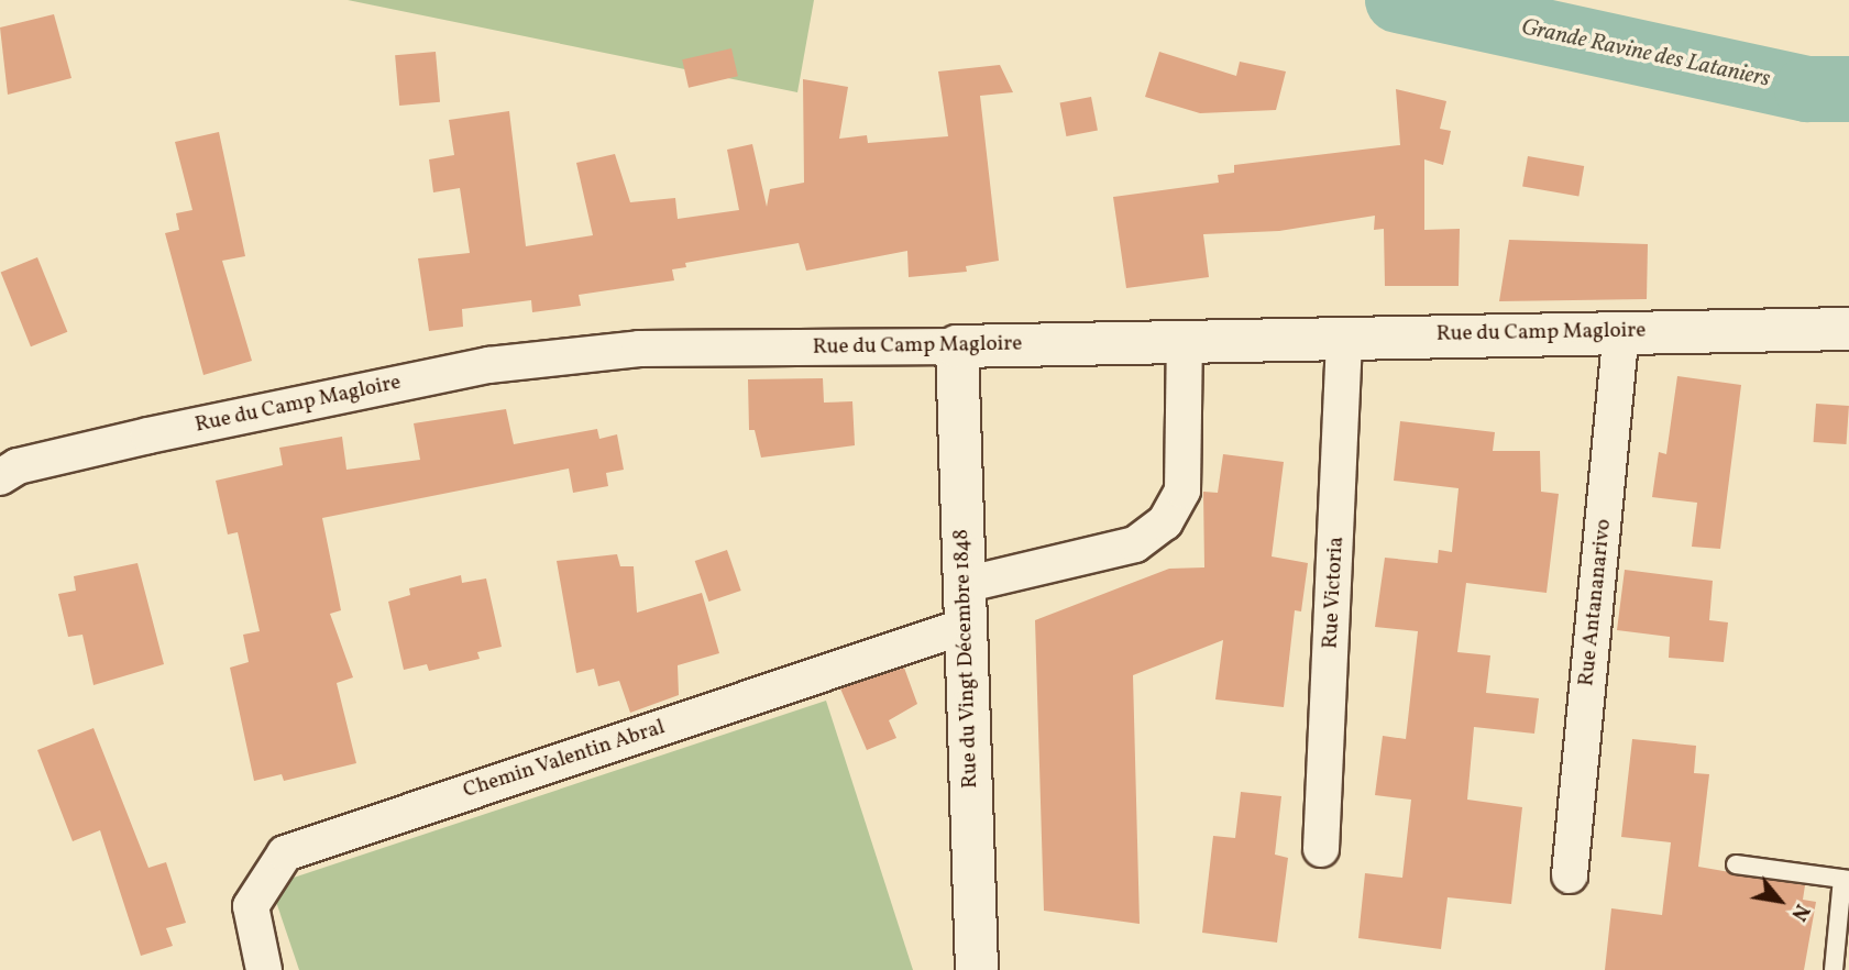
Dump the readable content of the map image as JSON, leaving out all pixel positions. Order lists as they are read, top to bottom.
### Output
{
  "streets": {
    "street": [
      "Rue du Camp Magloire",
      "Rue Victoria",
      "Rue Antananarivo",
      "Rue du Vingt Décembre 1848",
      "Chemin Valentin Abral"
    ]
  },
  "crossings": [
    ["Rue du Camp Magloire", "Rue Victoria"],
    ["Rue du Camp Magloire", "Rue Antananarivo"],
    ["Rue du Camp Magloire", "Rue du Vingt Décembre 1848"],
    ["Rue du Vingt Décembre 1848", "Chemin Valentin Abral"]
  ],
  "water": ["Grande Ravine des Lataniers"],
  "north": "bottom right"
}
